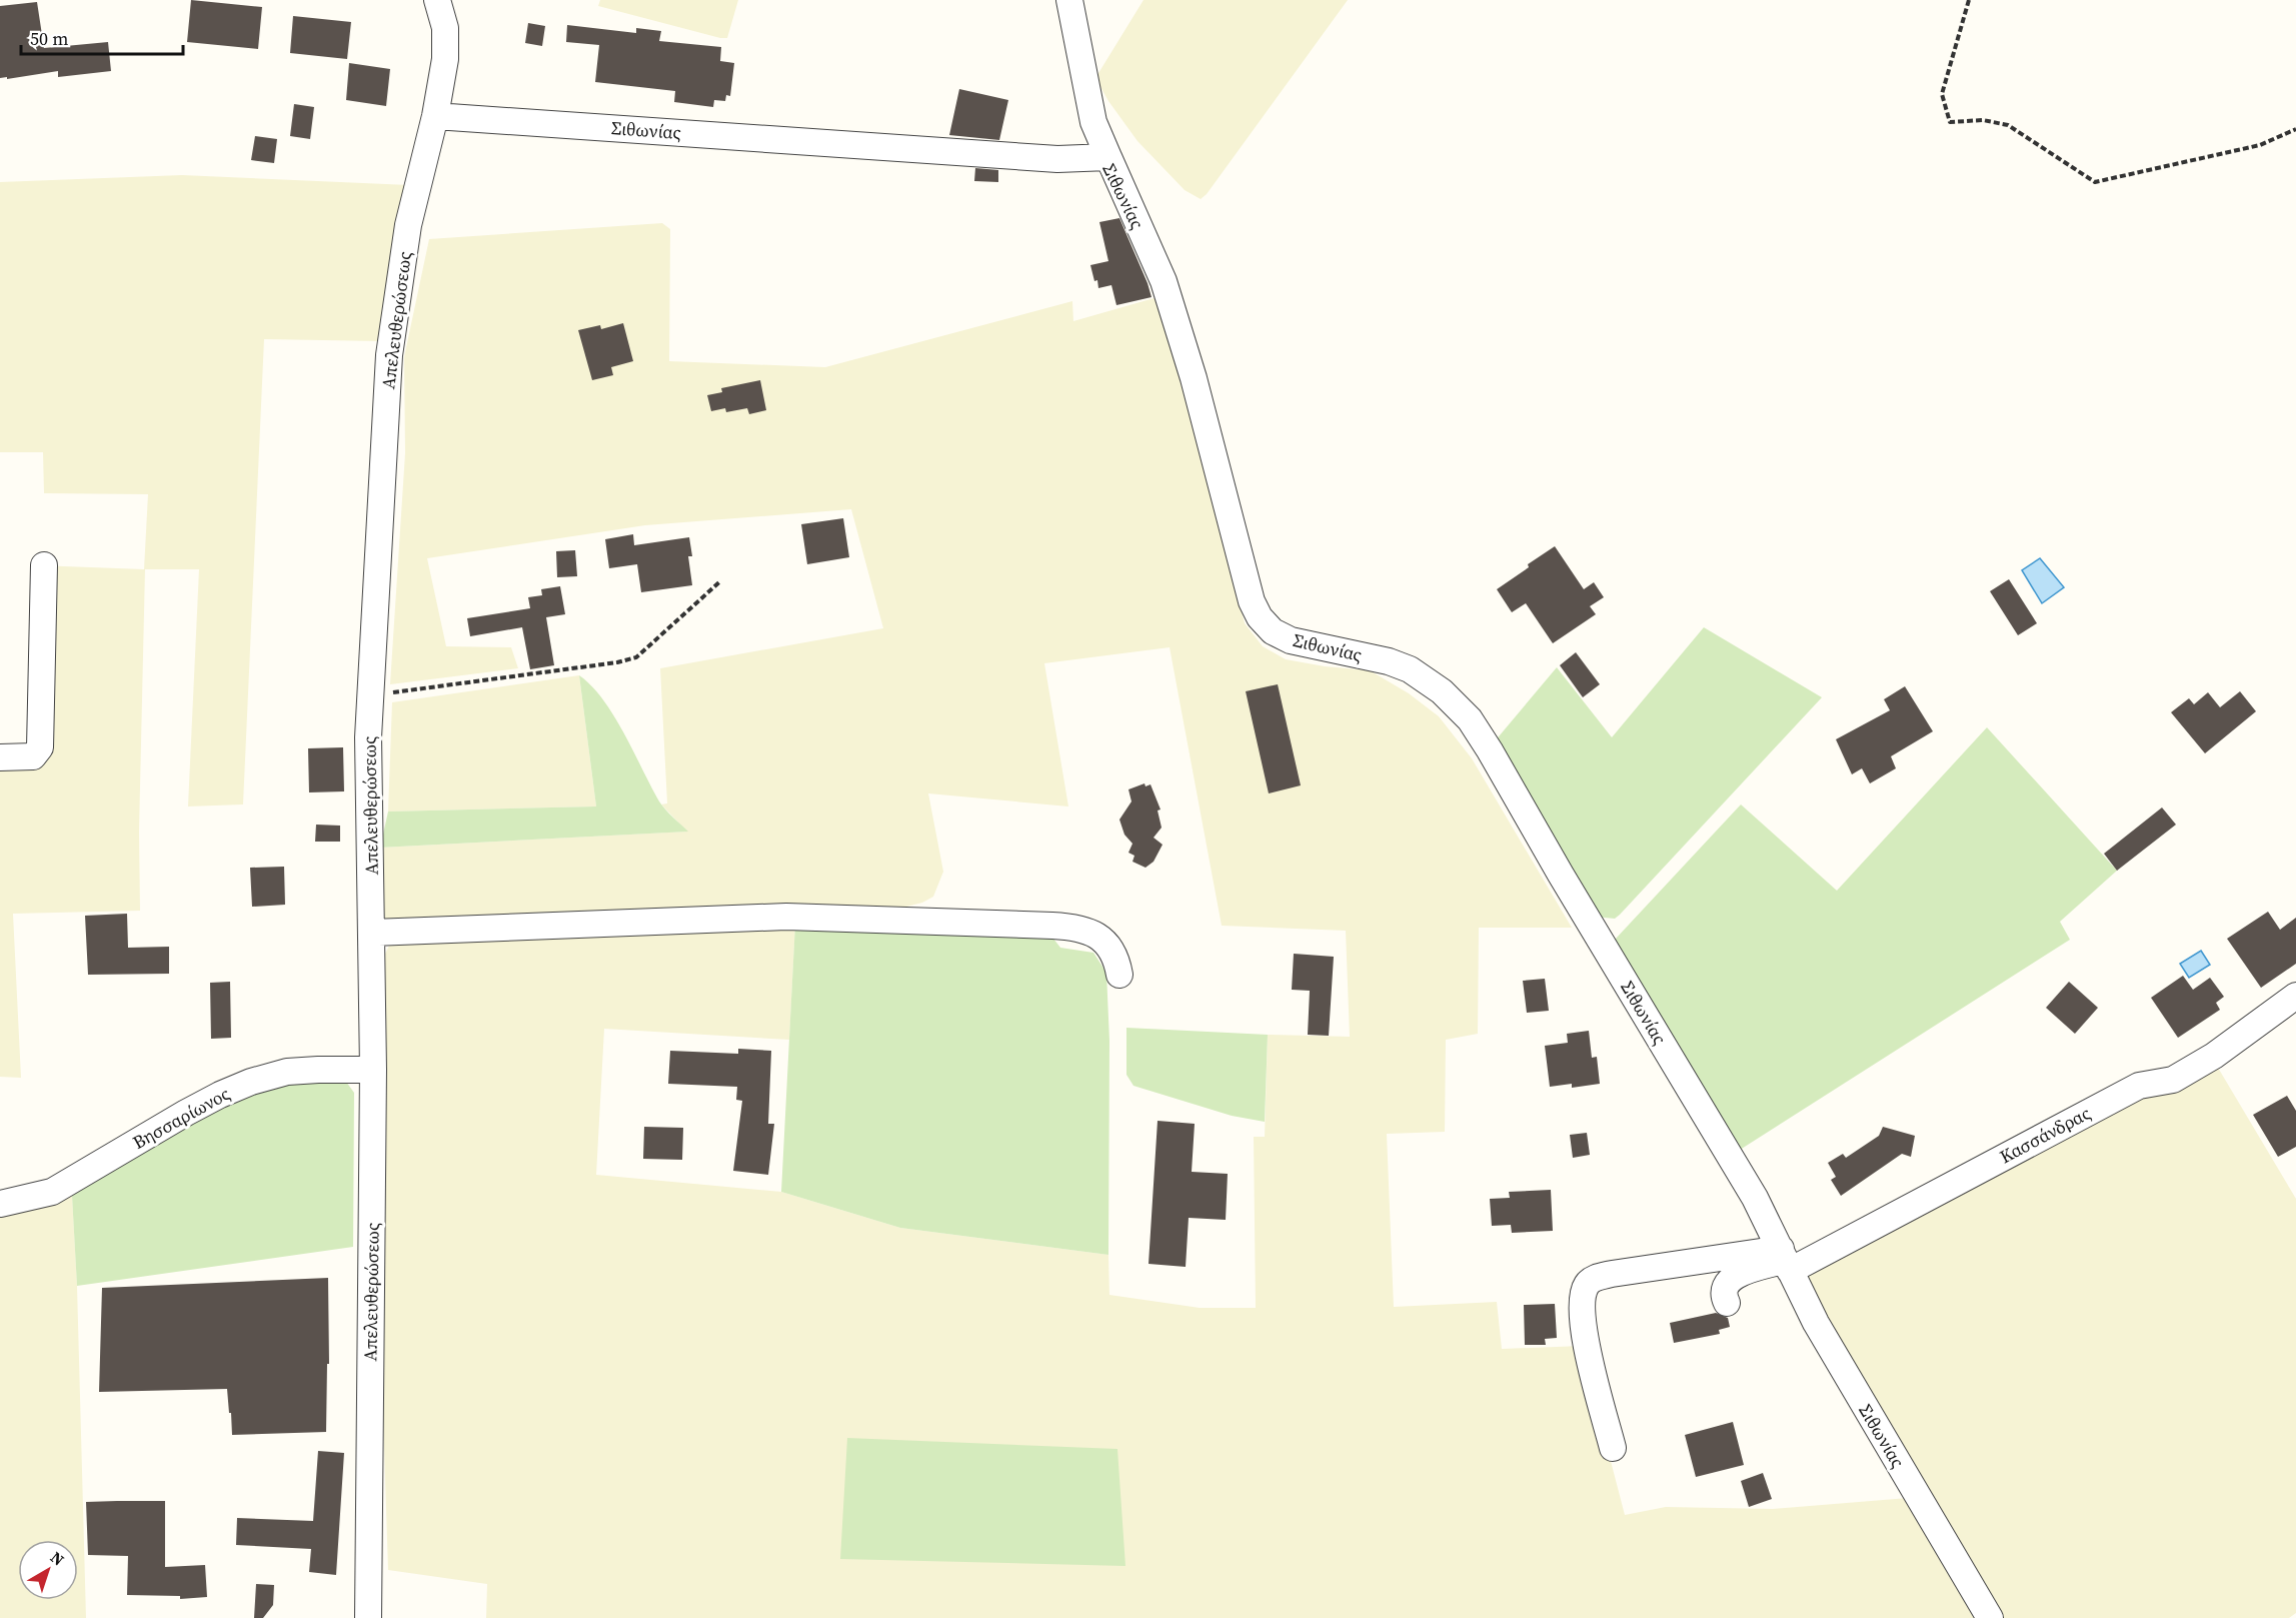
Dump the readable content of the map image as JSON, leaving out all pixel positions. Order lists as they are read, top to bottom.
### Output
{
  "streets": {
    "street": [
      "Σιθωνίας",
      "Απελευθερώσεως",
      "Βησσαρίωνος",
      "Κασσάνδρας"
    ]
  },
  "crossings": [
    ["Σιθωνίας", "Απελευθερώσεως"],
    ["Σιθωνίας", "Κασσάνδρας"],
    ["Απελευθερώσεως", "Βησσαρίωνος"]
  ],
  "scale_bar": "50 m",
  "north": "top right"
}
